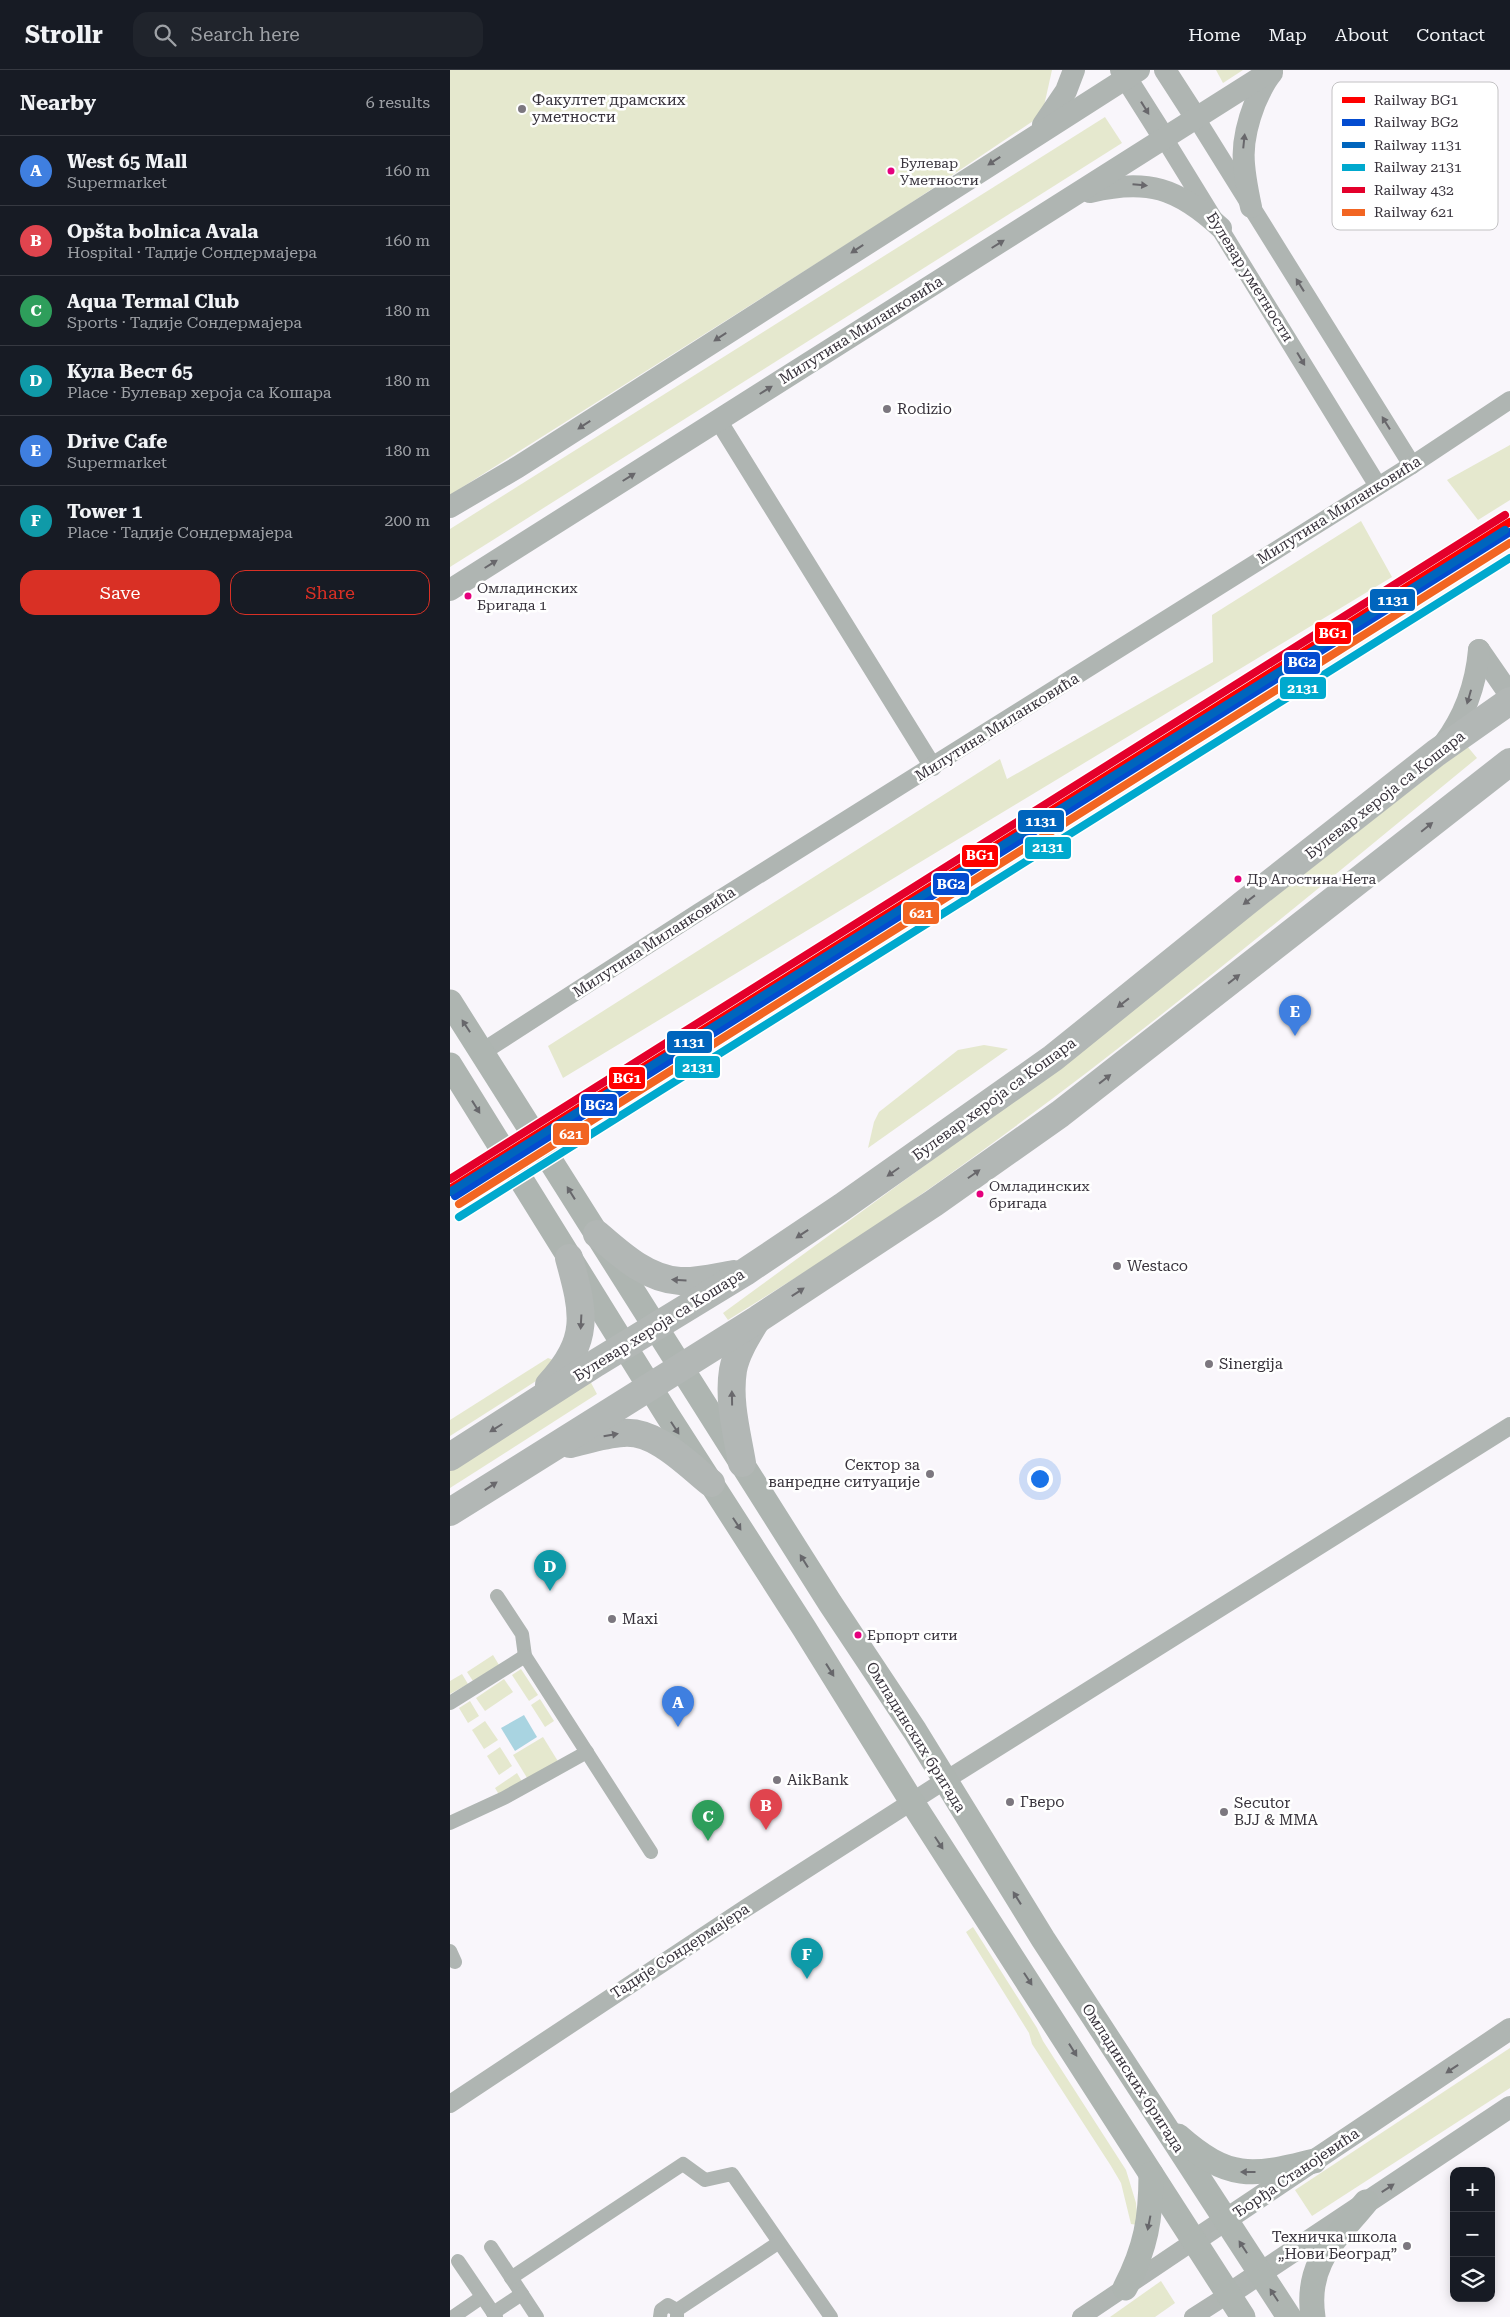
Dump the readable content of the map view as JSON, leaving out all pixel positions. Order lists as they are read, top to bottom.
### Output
{
  "streets": {
    "main road": ["Булевар хероја са Кошара", "Омладинских бригада"],
    "street": [
      "Булевар уметности",
      "Милутина Миланковића",
      "Тадије Сондермајера",
      "Ђорђа Станојевића"
    ]
  },
  "crossings": [
    ["Булевар уметности", "Милутина Миланковића"],
    ["Милутина Миланковића", "Омладинских бригада"],
    ["Булевар хероја са Кошара", "Омладинских бригада"],
    ["Омладинских бригада", "Тадије Сондермајера"],
    ["Омладинских бригада", "Ђорђа Станојевића"]
  ],
  "places": [
    "Факултет драмских уметности",
    "Булевар Уметности",
    "Rodizio",
    "Омладинских Бригада 1",
    "Др Агостина Нета",
    "Омладинских бригада",
    "Westaco",
    "Sinergija",
    "Сектор за ванредне ситуације",
    "Maxi",
    "Ерпорт сити",
    "AikBank",
    "Гверо",
    "Secutor BJJ & MMA",
    "Техничка школа „Нови Београд”"
  ],
  "lines": [
    "rail line 432",
    "rail line BG1",
    "rail line 1131",
    "rail line BG2",
    "rail line 621",
    "rail line 2131"
  ],
  "legend": [
    "Railway BG1",
    "Railway BG2",
    "Railway 1131",
    "Railway 2131",
    "Railway 432",
    "Railway 621"
  ],
  "page": {
    "header": "Strollr",
    "search": "Search here",
    "nav": [
      "Home",
      "Map",
      "About",
      "Contact"
    ],
    "heading": ["Nearby", "6 results"],
    "list": [
      {
        "mark": "A",
        "name": "West 65 Mall",
        "note": "Supermarket",
        "value": "160 m"
      },
      {
        "mark": "B",
        "name": "Opšta bolnica Avala",
        "note": "Hospital · Тадије Сондермајера",
        "value": "160 m"
      },
      {
        "mark": "C",
        "name": "Aqua Termal Club",
        "note": "Sports · Тадије Сондермајера",
        "value": "180 m"
      },
      {
        "mark": "D",
        "name": "Кула Вест 65",
        "note": "Place · Булевар хероја са Кошара",
        "value": "180 m"
      },
      {
        "mark": "E",
        "name": "Drive Cafe",
        "note": "Supermarket",
        "value": "180 m"
      },
      {
        "mark": "F",
        "name": "Tower 1",
        "note": "Place · Тадије Сондермајера",
        "value": "200 m"
      }
    ],
    "buttons": ["Save", "Share"],
    "pins": [
      "E",
      "D",
      "A",
      "B",
      "C",
      "F"
    ],
    "map_buttons": ["+", "−"]
  }
}
